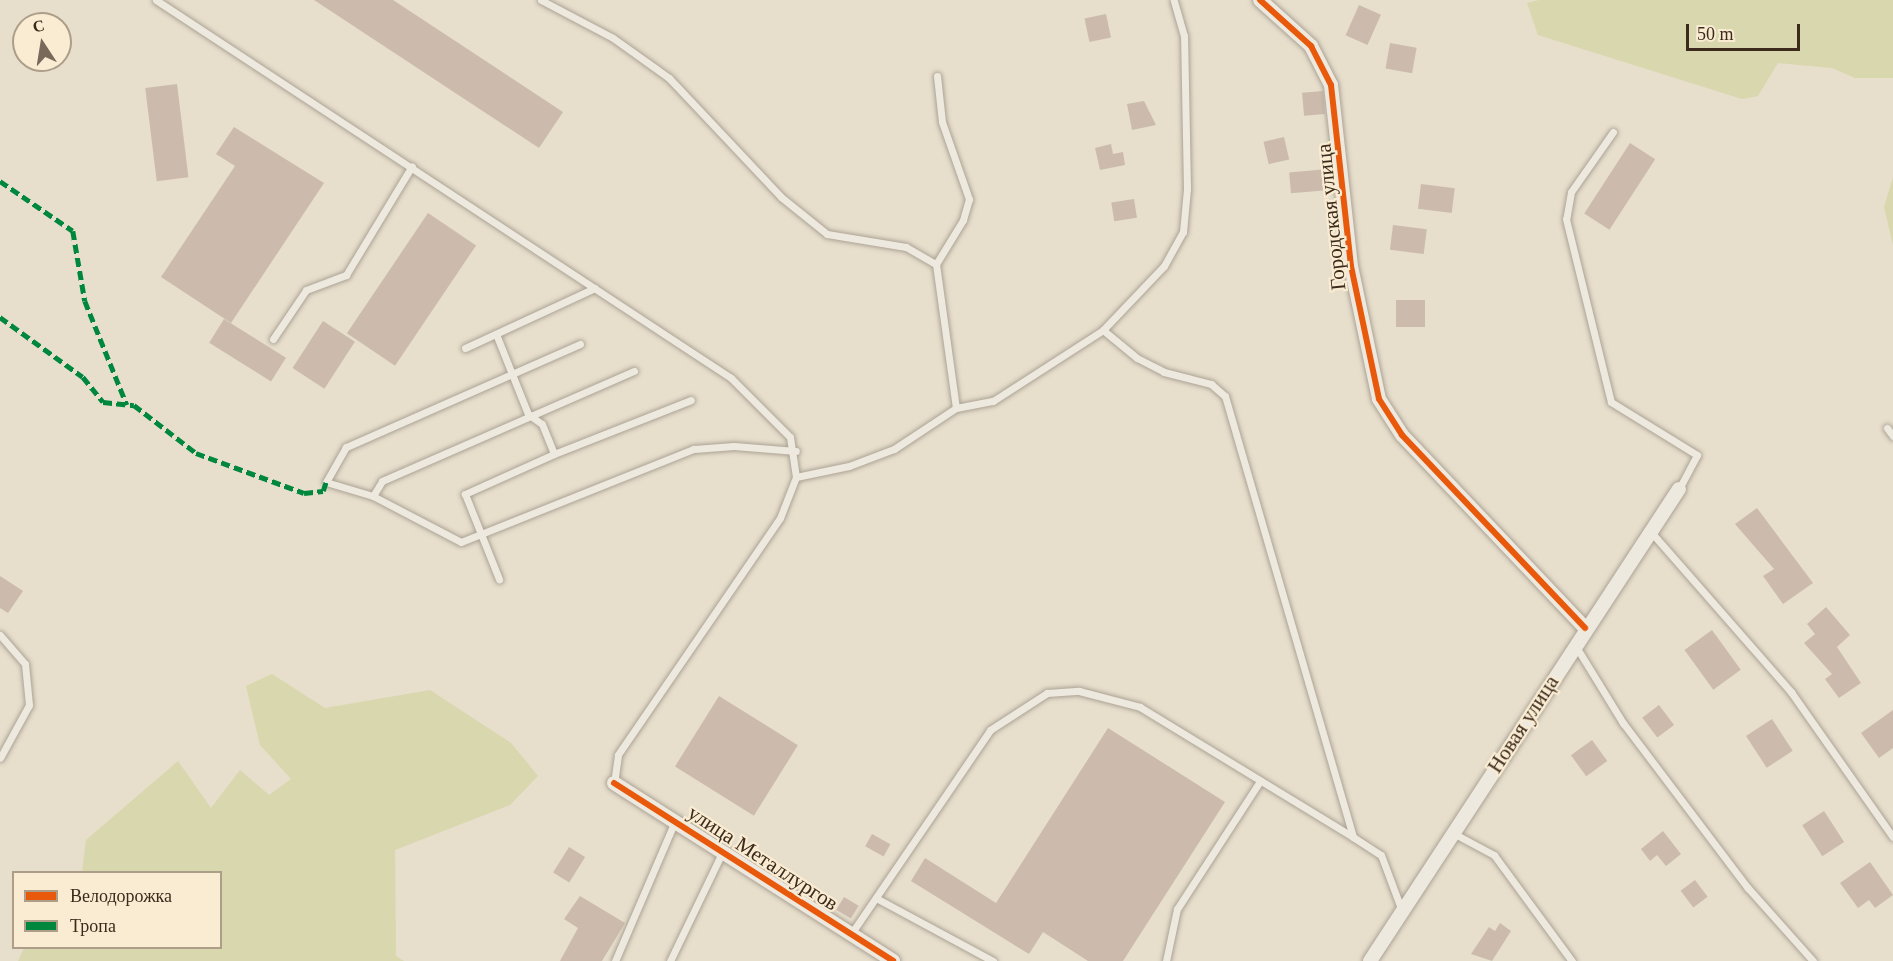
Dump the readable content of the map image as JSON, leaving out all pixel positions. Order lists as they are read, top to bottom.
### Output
{
  "streets": {
    "street": ["Городская улица", "Новая улица", "улица Металлургов"]
  },
  "crossings": [
    ["Городская улица", "Новая улица"]
  ],
  "legend": ["Велодорожка", "Тропа"],
  "scale_bar": "50 m",
  "north": "top"
}
